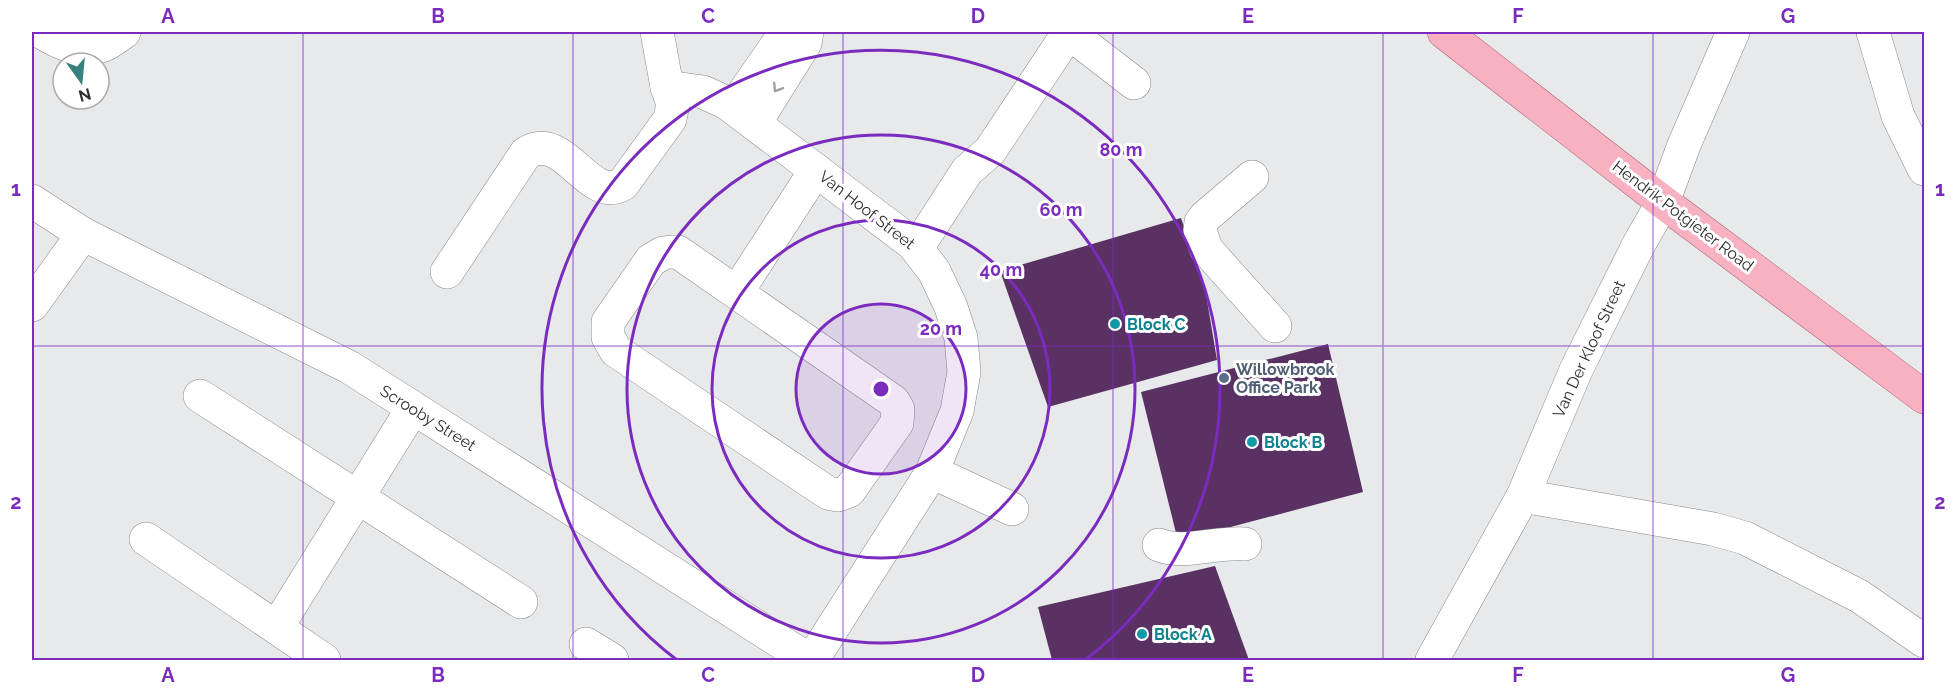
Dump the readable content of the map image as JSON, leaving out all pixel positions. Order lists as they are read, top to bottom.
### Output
{
  "streets": {
    "main road": ["Hendrik Potgieter Road"],
    "street": ["Van Hoof Street", "Van Der Kloof Street", "Scrooby Street"]
  },
  "crossings": [
    ["Van Hoof Street", "Scrooby Street"],
    ["Hendrik Potgieter Road", "Van Der Kloof Street"]
  ],
  "places": [
    "Block C",
    "Willowbrook Office Park",
    "Block B",
    "Block A"
  ],
  "north": "bottom",
  "grid": {
    "columns": [
      "A",
      "B",
      "C",
      "D",
      "E",
      "F",
      "G"
    ],
    "rows": ["1", "2"]
  },
  "rings": [
    "80 m",
    "60 m",
    "40 m",
    "20 m"
  ]
}
